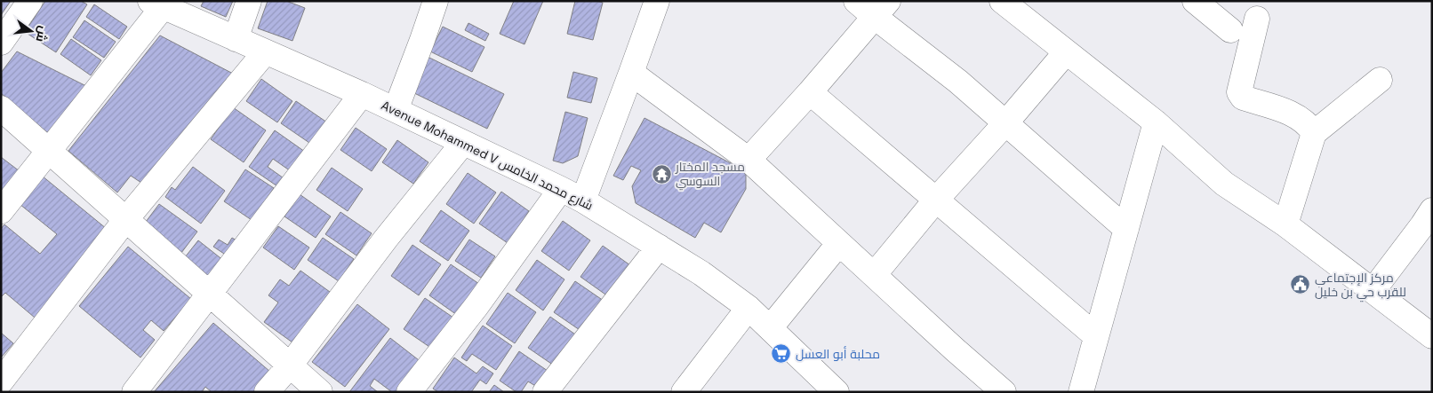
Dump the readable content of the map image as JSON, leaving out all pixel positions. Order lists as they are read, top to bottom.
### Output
{
  "streets": {
    "street": ["Avenue Mohammed V شارع محمد الخامس"]
  },
  "places": {
    "temple": ["مسجد المختار السوسي"],
    "public building": ["مركز الإجتماعي للقرب حي بن خليل"],
    "supermarket": ["محلبة أبو العسل"]
  },
  "north": "right"
}
